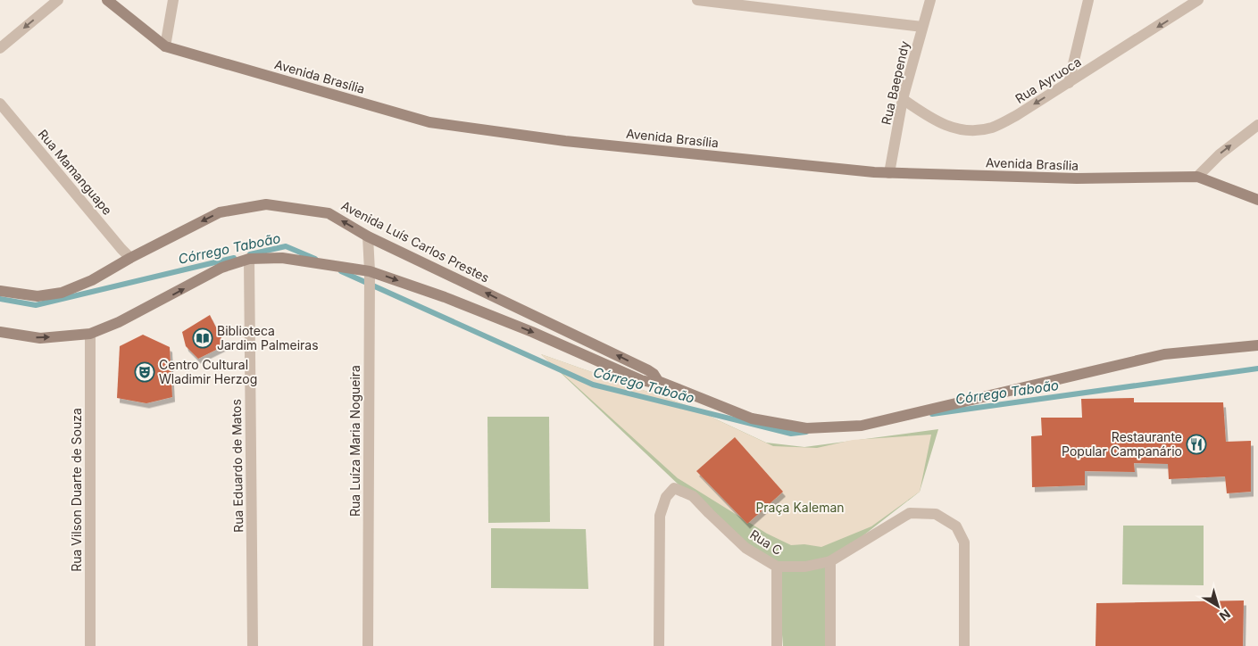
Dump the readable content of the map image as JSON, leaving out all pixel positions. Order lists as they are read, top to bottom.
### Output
{
  "streets": {
    "street": [
      "Avenida Brasília",
      "Rua Ayruoca",
      "Rua Baependy",
      "Rua Mamanguape",
      "Avenida Luís Carlos Prestes",
      "Rua Luíza Maria Nogueira",
      "Rua Eduardo de Matos",
      "Rua Vilson Duarte de Souza",
      "Rua C"
    ]
  },
  "crossings": [
    ["Avenida Brasília", "Rua Baependy"],
    ["Rua Ayruoca", "Rua Baependy"],
    ["Rua Mamanguape", "Avenida Luís Carlos Prestes"],
    ["Avenida Luís Carlos Prestes", "Rua Luíza Maria Nogueira"],
    ["Avenida Luís Carlos Prestes", "Rua Eduardo de Matos"],
    ["Avenida Luís Carlos Prestes", "Rua Vilson Duarte de Souza"]
  ],
  "one_way": ["Rua Ayruoca"],
  "water": ["Córrego Taboão"],
  "parks": ["Praça Kaleman"],
  "places": {
    "library": ["Biblioteca Jardim Palmeiras"],
    "theatre": ["Centro Cultural Wladimir Herzog"],
    "restaurant": ["Restaurante Popular Campanário"]
  },
  "north": "bottom right"
}
